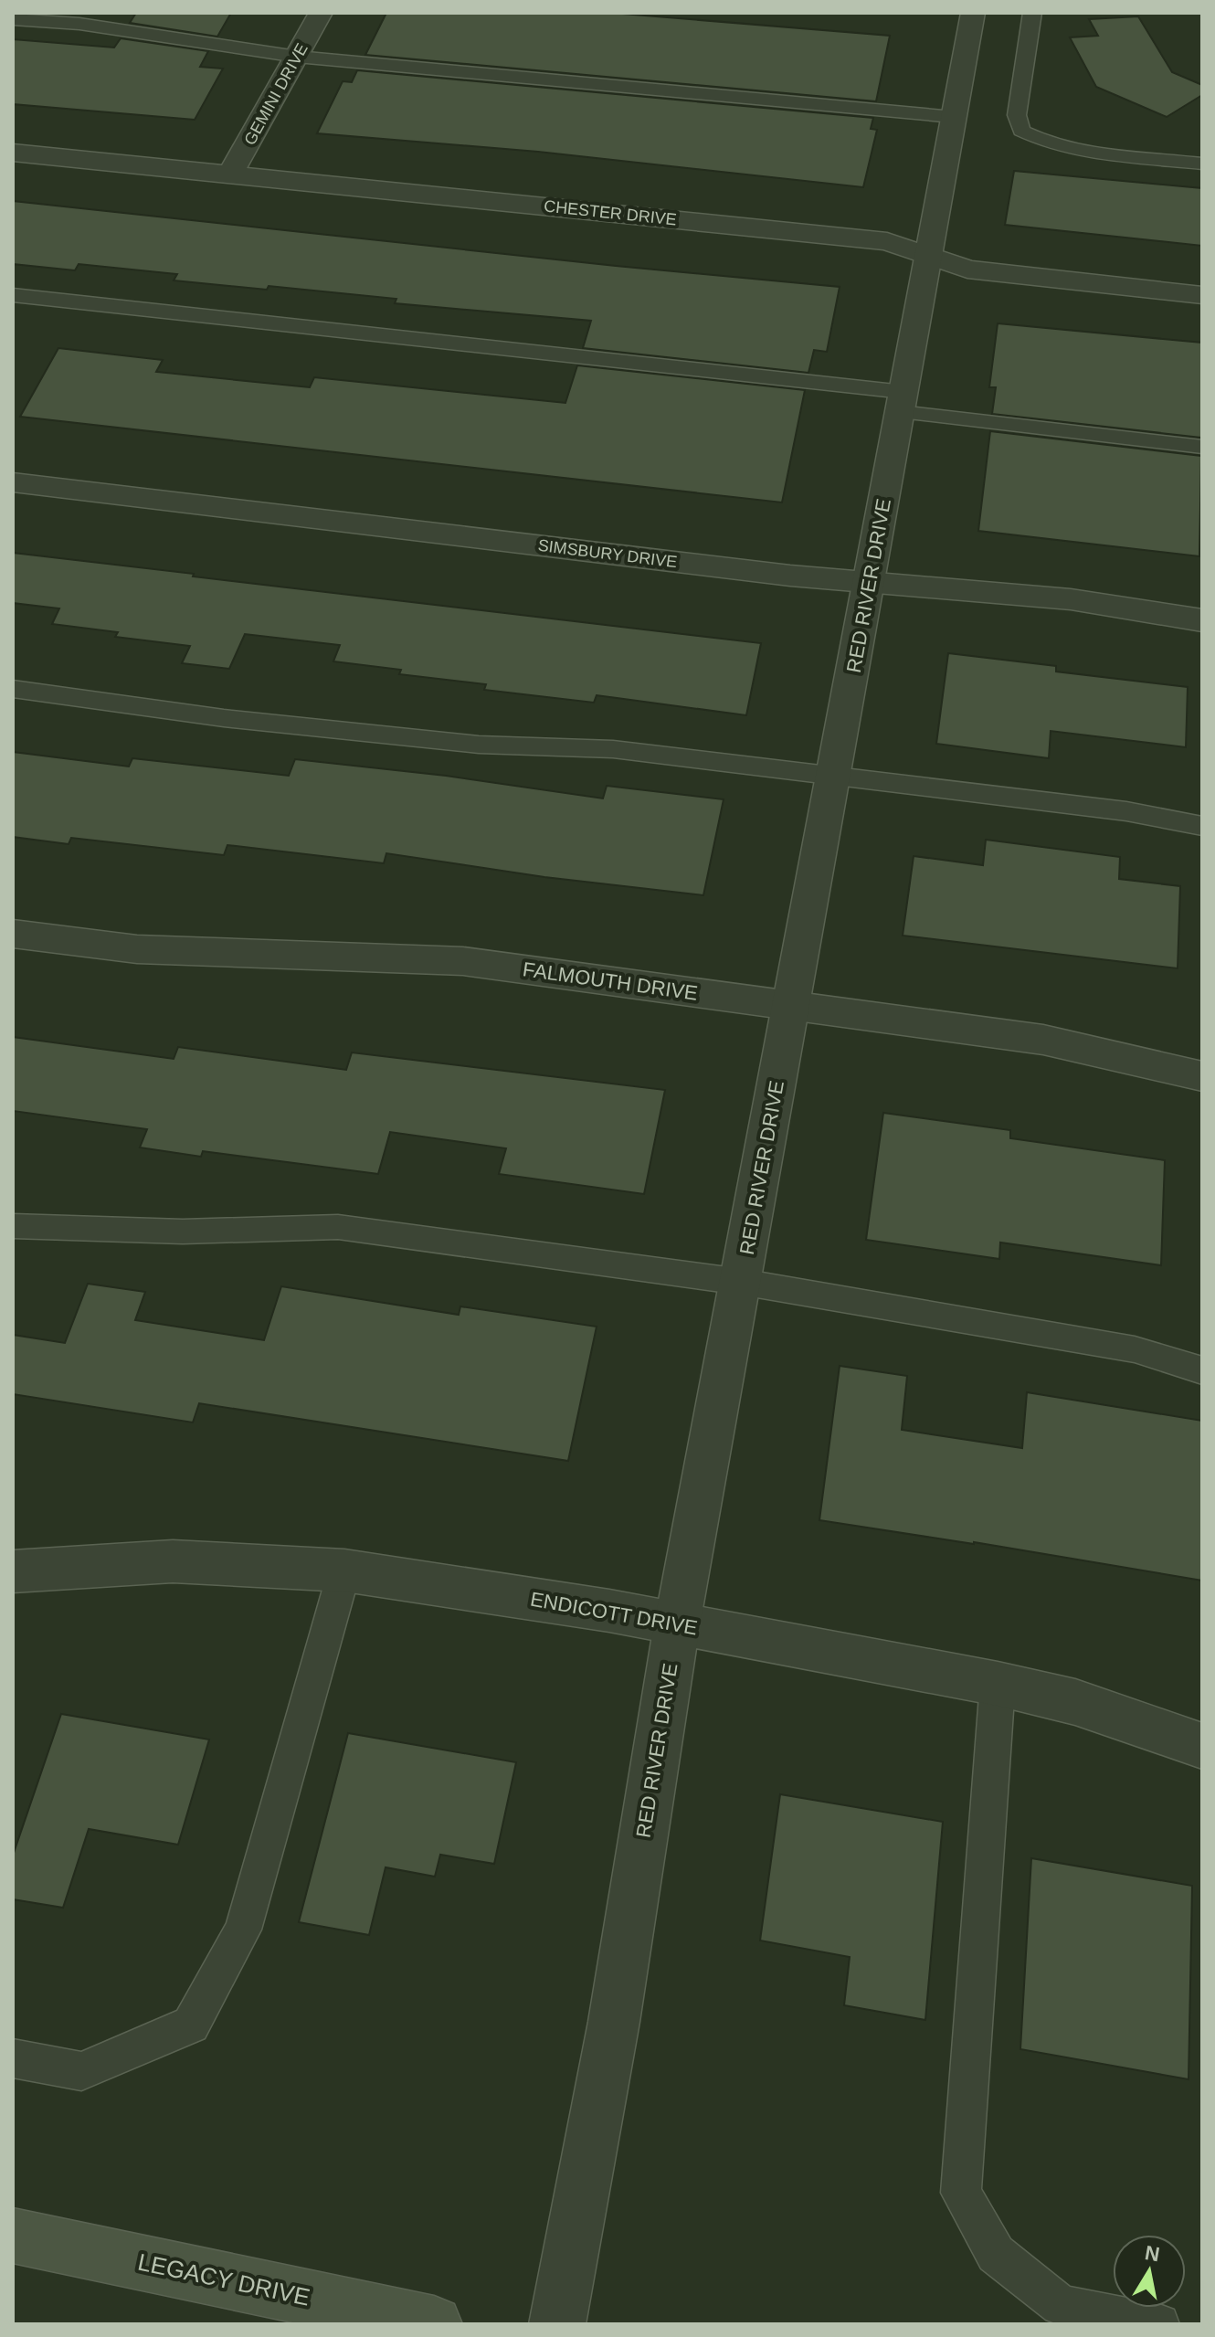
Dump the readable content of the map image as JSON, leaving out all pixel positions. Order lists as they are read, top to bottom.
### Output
{
  "streets": {
    "main road": ["LEGACY DRIVE"],
    "street": [
      "GEMINI DRIVE",
      "CHESTER DRIVE",
      "SIMSBURY DRIVE",
      "RED RIVER DRIVE",
      "FALMOUTH DRIVE",
      "ENDICOTT DRIVE"
    ]
  },
  "crossings": [
    ["GEMINI DRIVE", "CHESTER DRIVE"],
    ["CHESTER DRIVE", "RED RIVER DRIVE"],
    ["SIMSBURY DRIVE", "RED RIVER DRIVE"],
    ["RED RIVER DRIVE", "FALMOUTH DRIVE"],
    ["RED RIVER DRIVE", "ENDICOTT DRIVE"]
  ],
  "north": "top"
}
